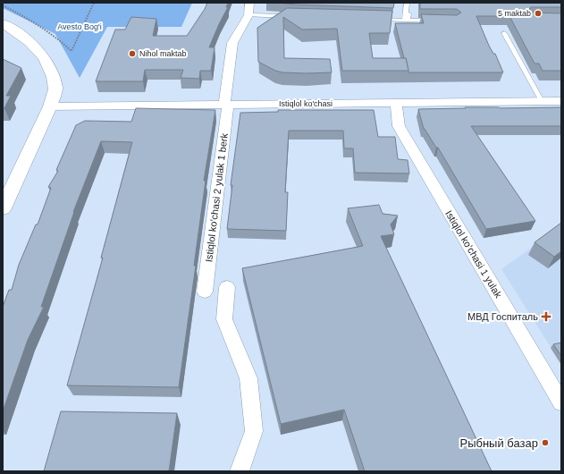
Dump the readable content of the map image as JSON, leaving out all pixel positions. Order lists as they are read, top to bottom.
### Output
{
  "streets": {
    "street": ["Istiqlol ko'chasi", "Istiqlol ko'chasi 2 yulak 1 berk", "Istiqlol ko'chasi 1 yulak"]
  },
  "crossings": [
    ["Istiqlol ko'chasi", "Istiqlol ko'chasi 2 yulak 1 berk"],
    ["Istiqlol ko'chasi", "Istiqlol ko'chasi 1 yulak"]
  ],
  "parks": ["Avesto Bog'i"],
  "places": {
    "other": ["5 maktab", "Nihol maktab", "Рыбный базар"],
    "health": ["МВД Госпиталь"]
  }
}
